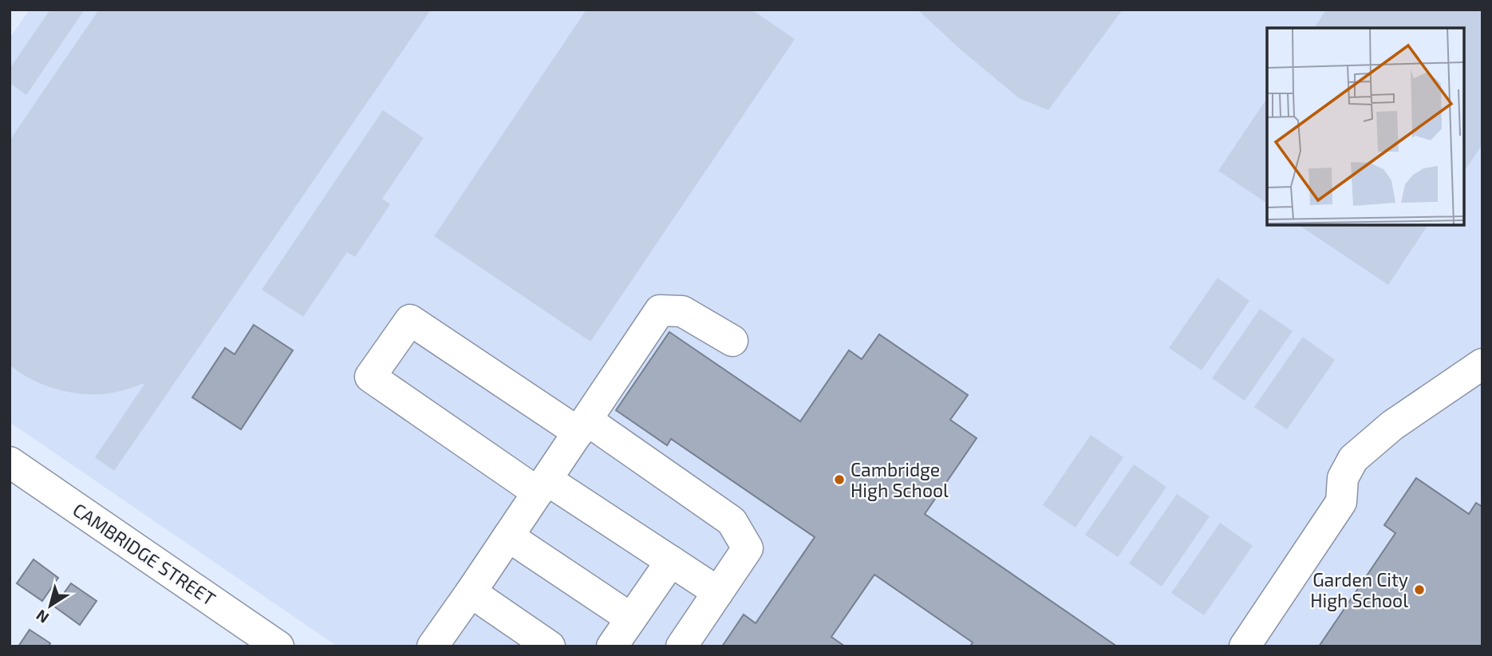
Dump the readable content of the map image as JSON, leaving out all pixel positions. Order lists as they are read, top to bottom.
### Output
{
  "streets": {
    "street": ["CAMBRIDGE STREET"]
  },
  "places": ["Cambridge High School", "Garden City High School"],
  "north": "bottom left"
}
